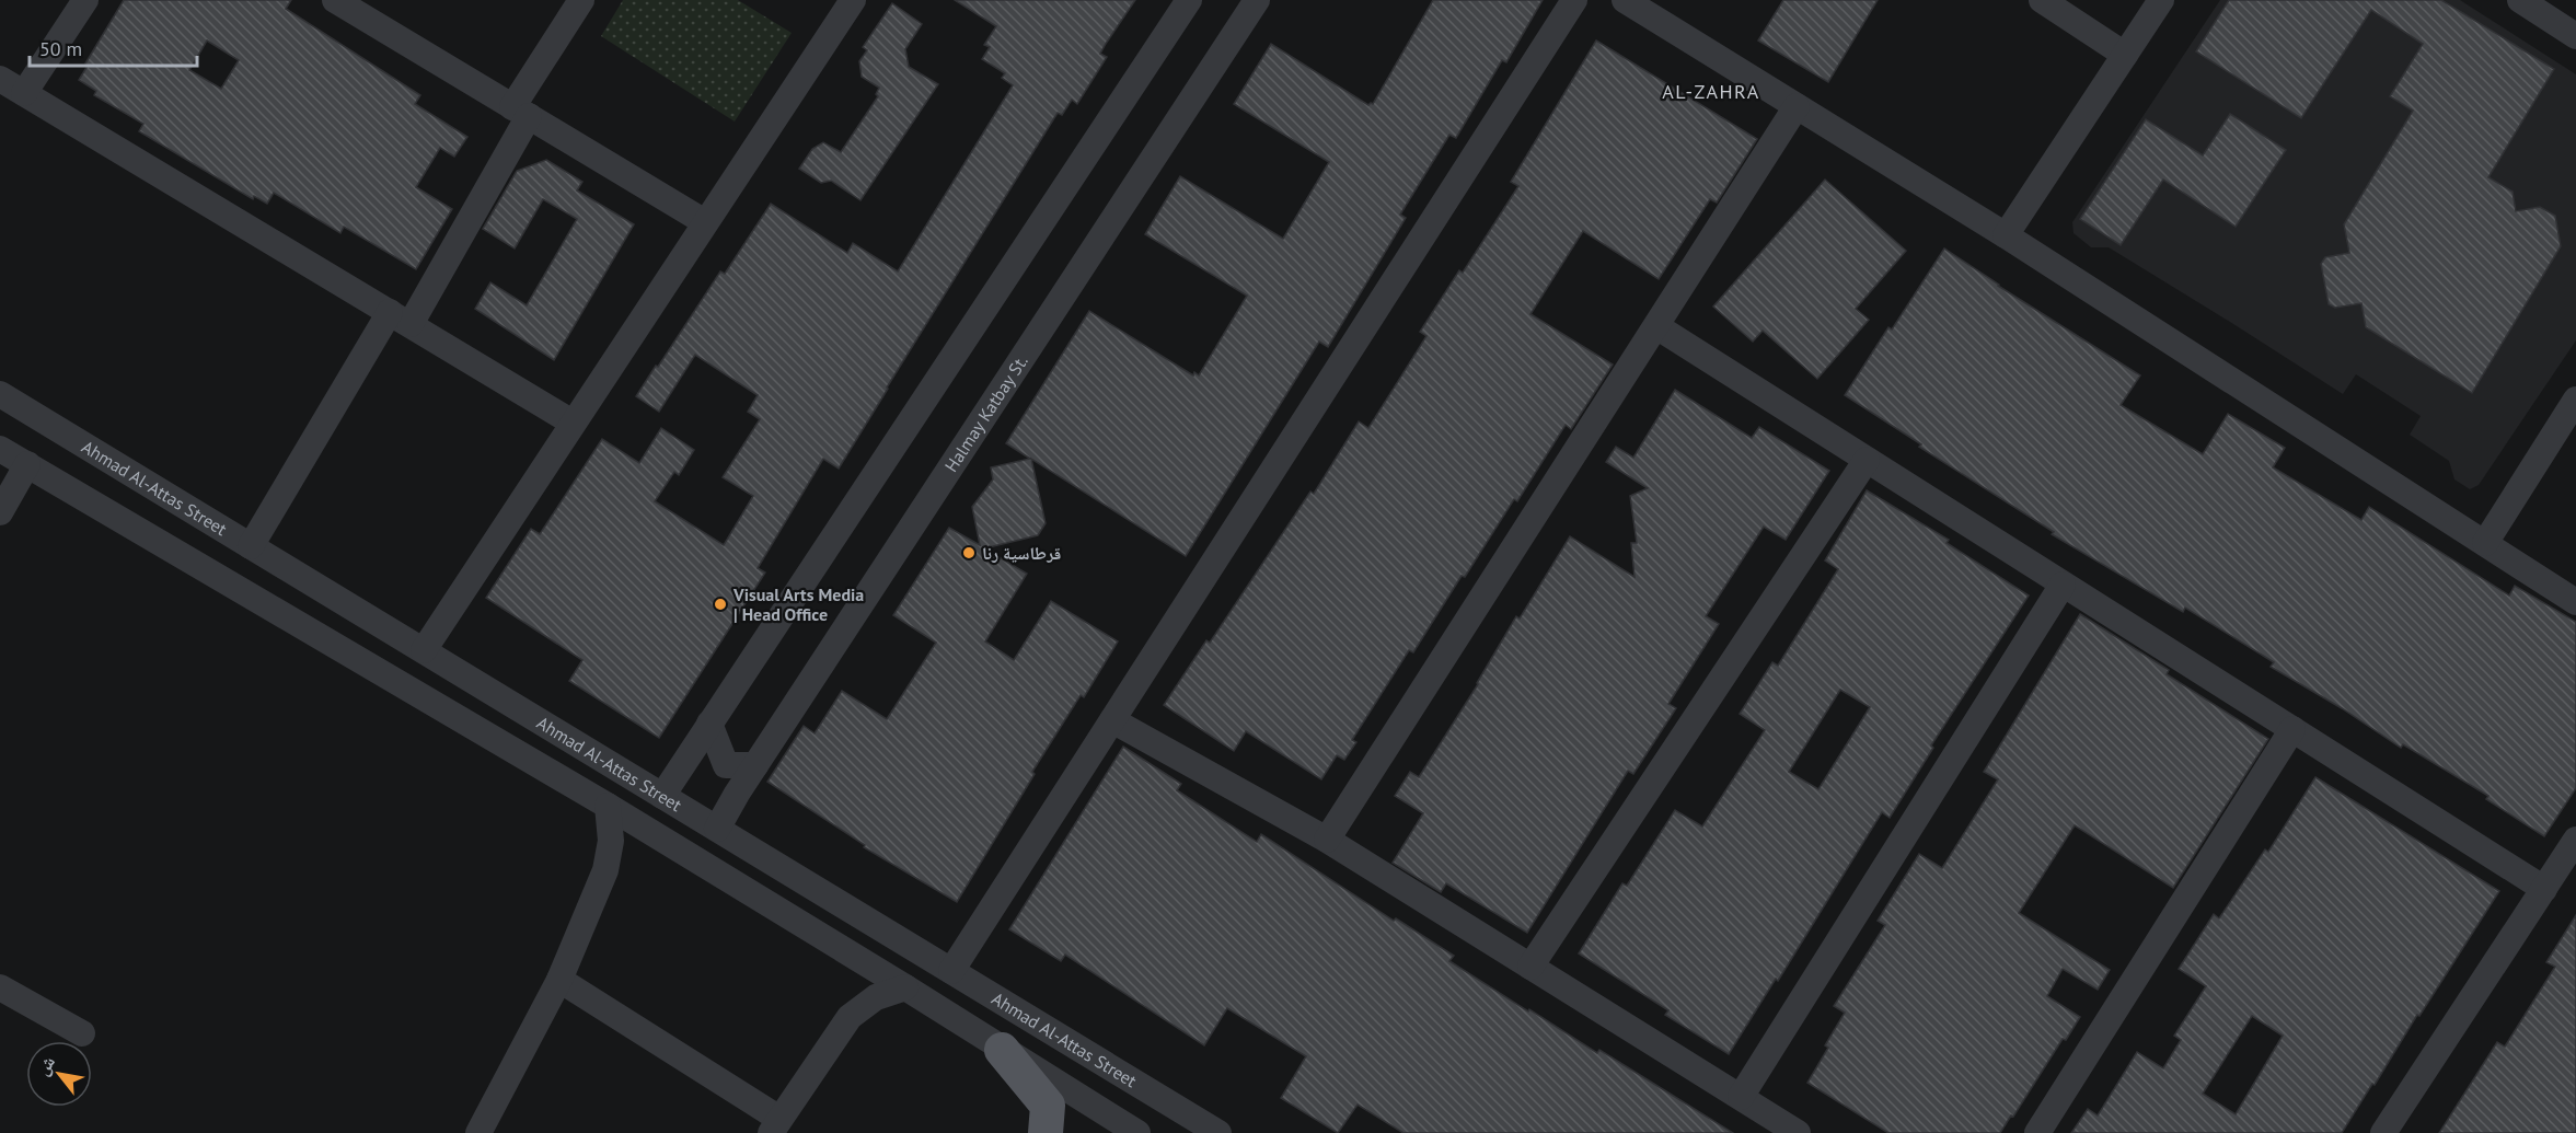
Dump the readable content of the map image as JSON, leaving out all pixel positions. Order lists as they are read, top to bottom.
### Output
{
  "streets": {
    "street": ["Halmay Katbay St.", "Ahmad Al-Attas Street"]
  },
  "crossings": [
    ["Halmay Katbay St.", "Ahmad Al-Attas Street"]
  ],
  "districts": ["AL-ZAHRA"],
  "places": ["قرطاسية رنا", "Visual Arts Media | Head Office"],
  "scale_bar": "50 m",
  "north": "top left"
}
